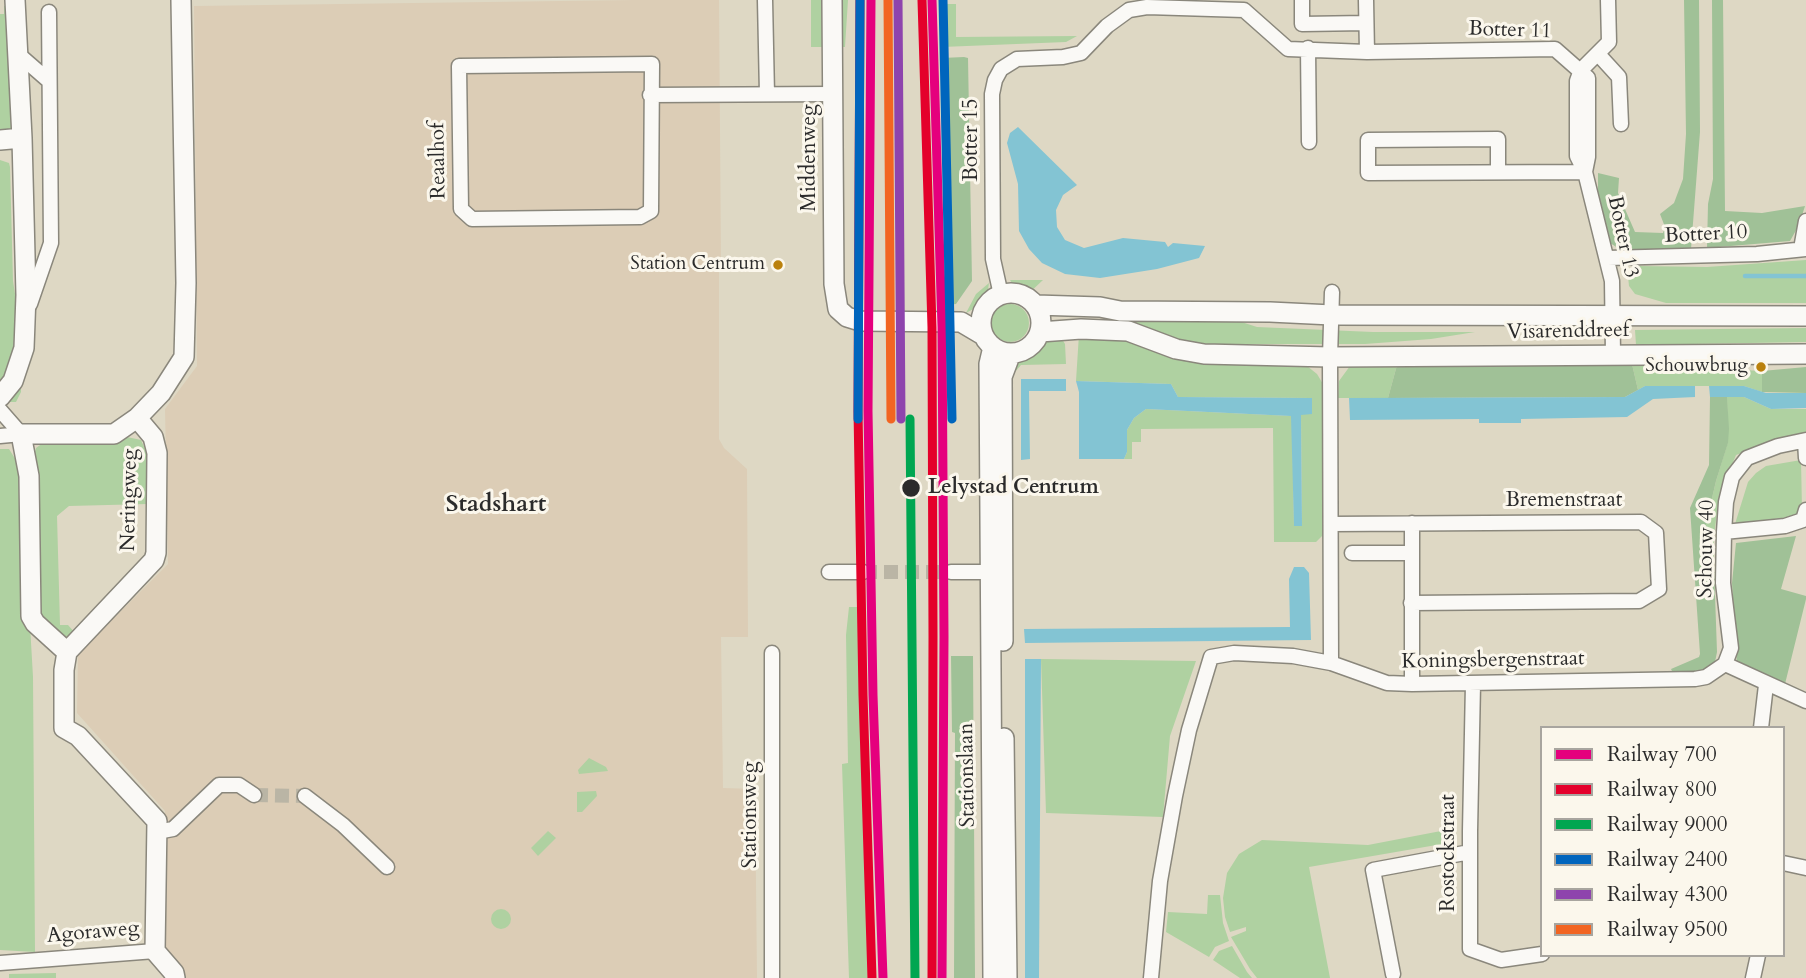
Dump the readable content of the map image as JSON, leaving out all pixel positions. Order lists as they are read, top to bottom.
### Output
{
  "streets": {
    "main road": [
      "Middenweg",
      "Visarenddreef",
      "Neringweg",
      "Stationslaan",
      "Agoraweg"
    ],
    "street": [
      "Botter 11",
      "Botter 15",
      "Reaalhof",
      "Botter 10",
      "Botter 13",
      "Bremenstraat",
      "Schouw 40",
      "Koningsbergenstraat",
      "Stationsweg",
      "Rostockstraat"
    ]
  },
  "crossings": [
    ["Botter 11", "Botter 15"],
    ["Botter 11", "Botter 13"],
    ["Botter 15", "Visarenddreef"],
    ["Botter 10", "Botter 13"],
    ["Botter 13", "Visarenddreef"],
    ["Schouw 40", "Koningsbergenstraat"],
    ["Koningsbergenstraat", "Rostockstraat"]
  ],
  "districts": ["Stadshart"],
  "places": ["Station Centrum", "Schouwbrug", "Lelystad Centrum"],
  "lines": [
    "rail line 700",
    "rail line 800",
    "rail line 2400",
    "rail line 4300",
    "rail line 9500",
    "rail line 9000"
  ],
  "legend": [
    "Railway 700",
    "Railway 800",
    "Railway 9000",
    "Railway 2400",
    "Railway 4300",
    "Railway 9500"
  ]
}
